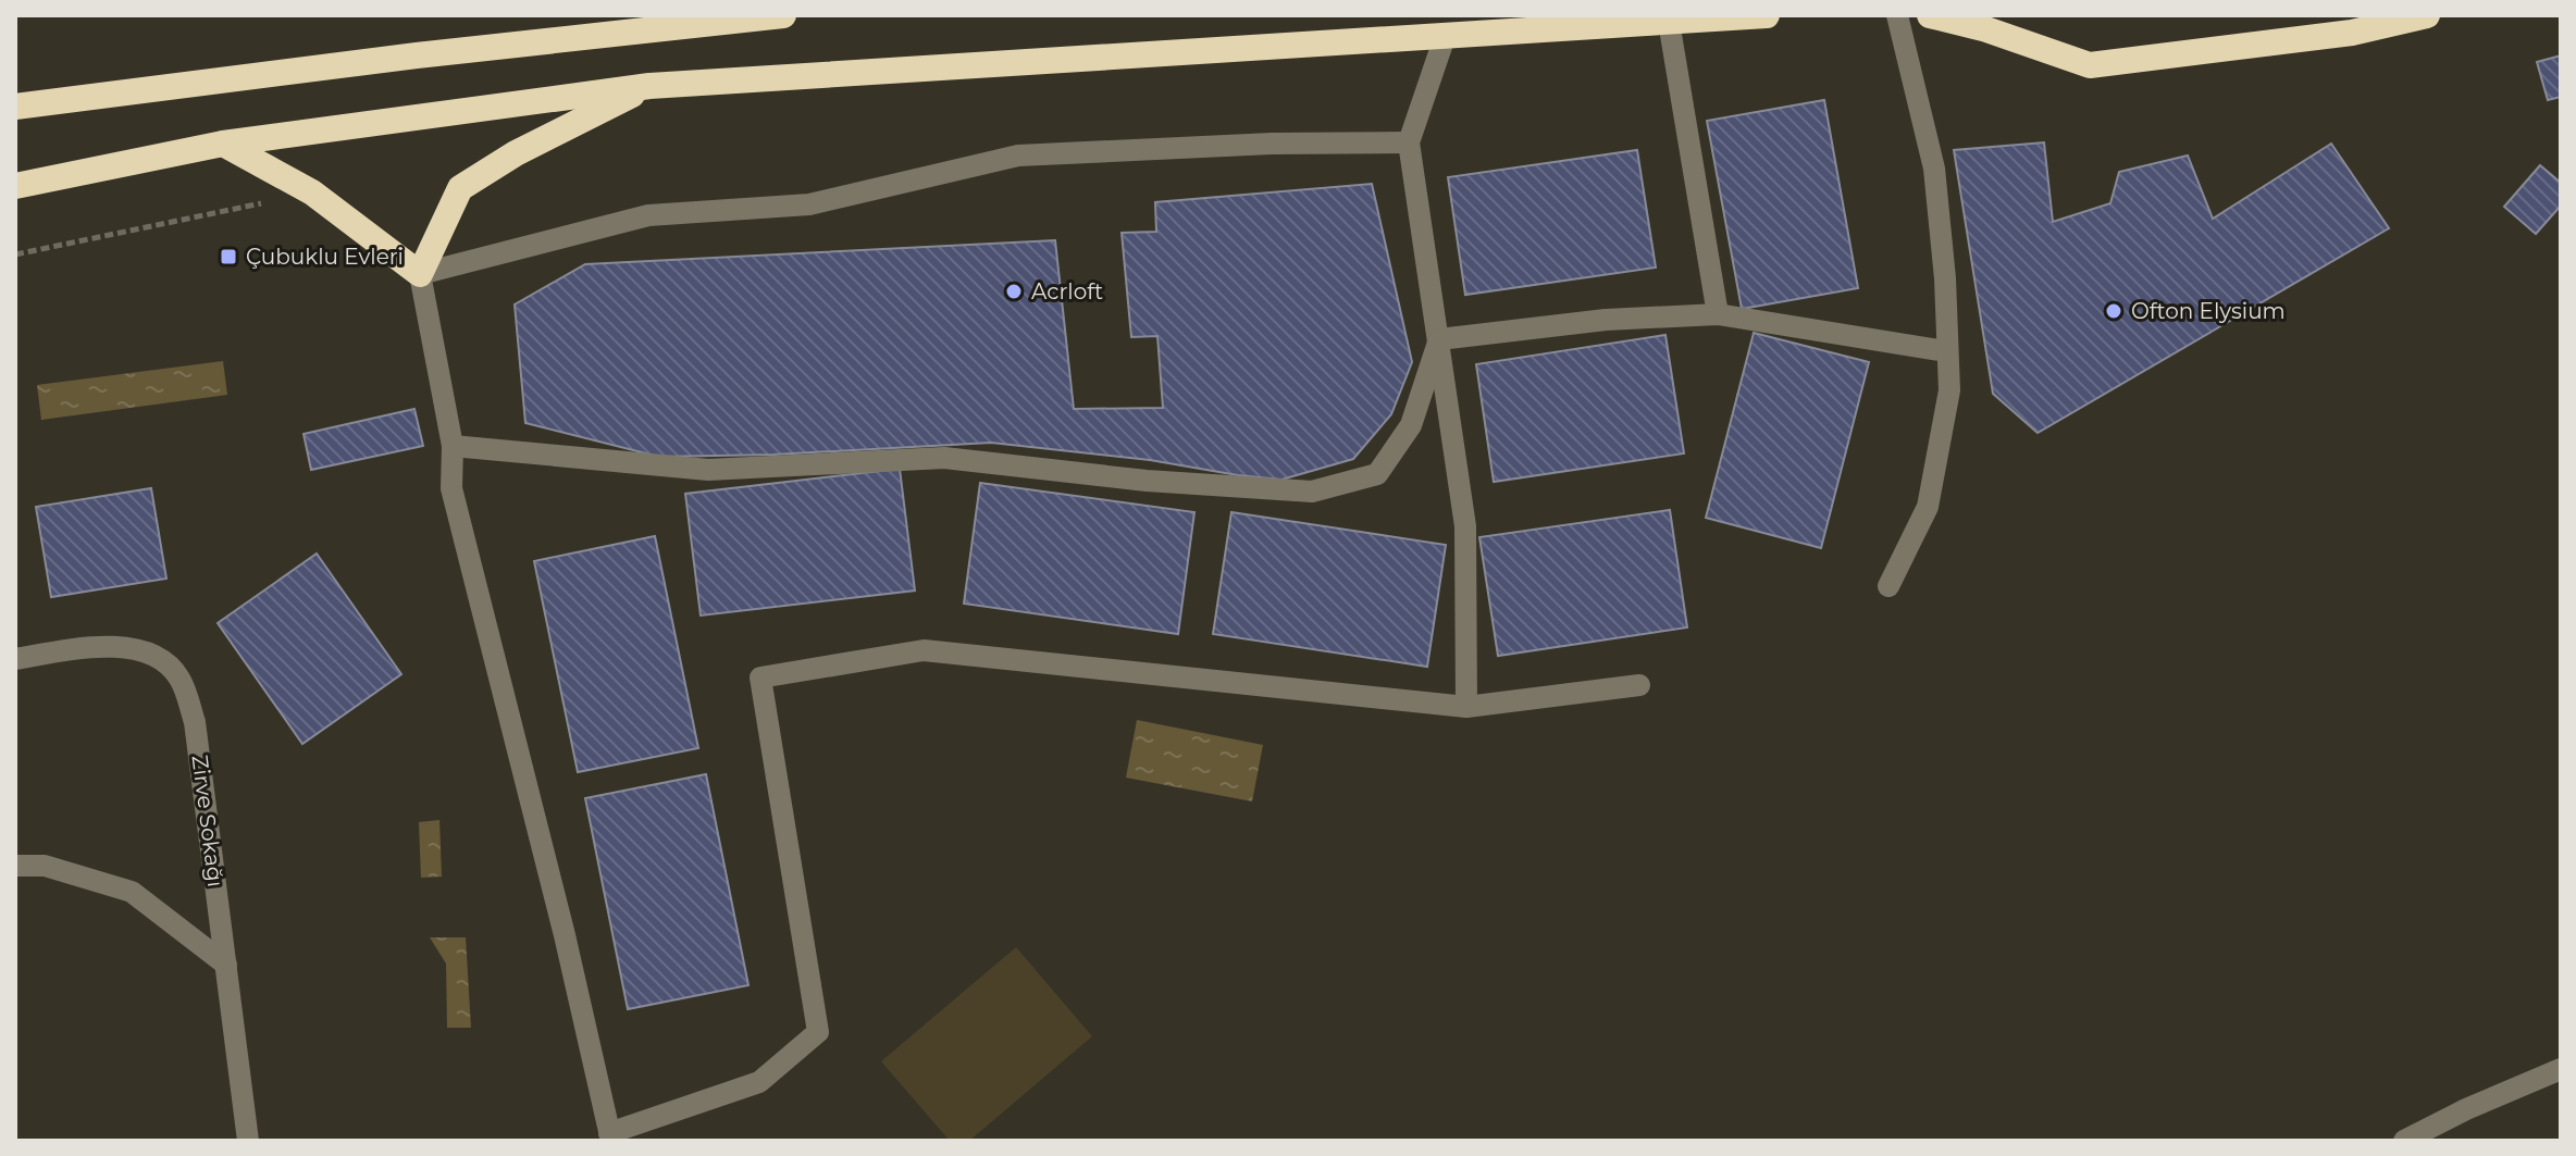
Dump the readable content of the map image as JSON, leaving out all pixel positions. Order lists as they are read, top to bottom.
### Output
{
  "streets": {
    "street": ["Zirve Sokağı"]
  },
  "places": {
    "transit": ["Çubuklu Evleri"],
    "other": ["Acrloft", "Ofton Elysium"]
  }
}
